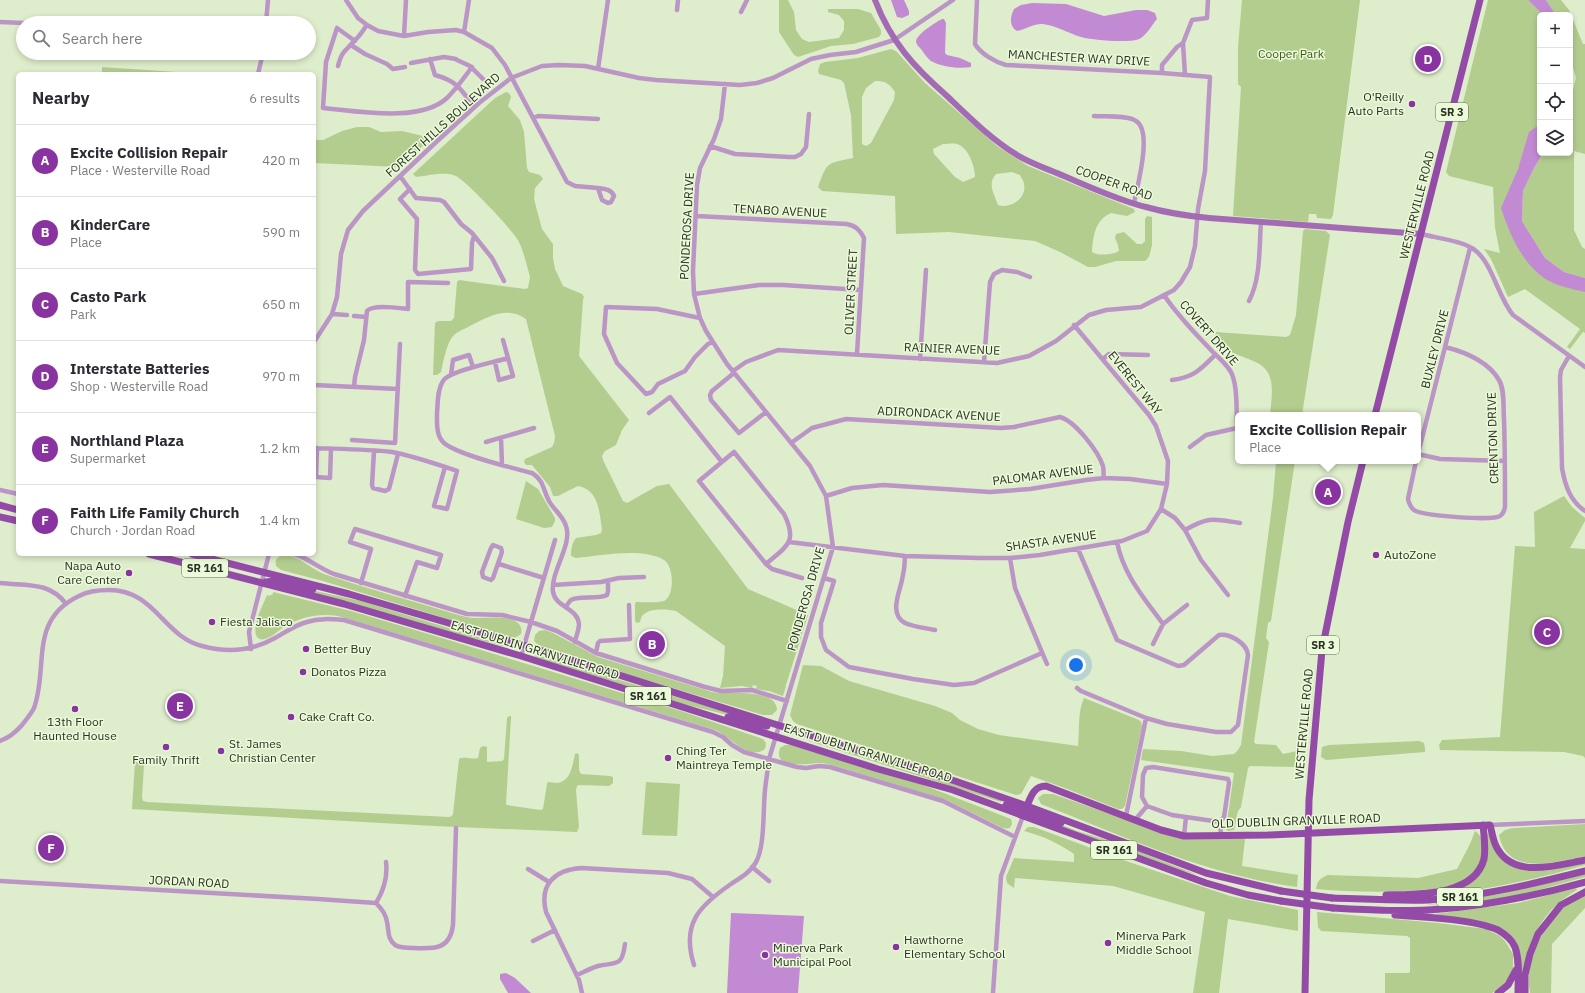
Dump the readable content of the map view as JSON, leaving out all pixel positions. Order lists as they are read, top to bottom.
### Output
{
  "streets": {
    "main road": [
      "SR 3",
      "WESTERVILLE ROAD",
      "SR 161",
      "EAST DUBLIN GRANVILLE ROAD",
      "OLD DUBLIN GRANVILLE ROAD"
    ],
    "street": [
      "MANCHESTER WAY DRIVE",
      "FOREST HILLS BOULEVARD",
      "COOPER ROAD",
      "TENABO AVENUE",
      "PONDEROSA DRIVE",
      "OLIVER STREET",
      "COVERT DRIVE",
      "RAINIER AVENUE",
      "BUXLEY DRIVE",
      "EVEREST WAY",
      "ADIRONDACK AVENUE",
      "CRENTON DRIVE",
      "PALOMAR AVENUE",
      "SHASTA AVENUE",
      "JORDAN ROAD"
    ]
  },
  "crossings": [
    ["MANCHESTER WAY DRIVE", "RAINIER AVENUE"],
    ["FOREST HILLS BOULEVARD", "COOPER ROAD"],
    ["FOREST HILLS BOULEVARD", "PONDEROSA DRIVE"],
    ["COOPER ROAD", "WESTERVILLE ROAD"],
    ["COOPER ROAD", "RAINIER AVENUE"],
    ["WESTERVILLE ROAD", "OLD DUBLIN GRANVILLE ROAD"],
    ["TENABO AVENUE", "PONDEROSA DRIVE"],
    ["TENABO AVENUE", "OLIVER STREET"],
    ["PONDEROSA DRIVE", "RAINIER AVENUE"],
    ["PONDEROSA DRIVE", "ADIRONDACK AVENUE"],
    ["PONDEROSA DRIVE", "PALOMAR AVENUE"],
    ["PONDEROSA DRIVE", "SHASTA AVENUE"],
    ["PONDEROSA DRIVE", "EAST DUBLIN GRANVILLE ROAD"],
    ["OLIVER STREET", "RAINIER AVENUE"],
    ["COVERT DRIVE", "RAINIER AVENUE"],
    ["RAINIER AVENUE", "EVEREST WAY"],
    ["BUXLEY DRIVE", "CRENTON DRIVE"],
    ["EVEREST WAY", "PALOMAR AVENUE"],
    ["EVEREST WAY", "SHASTA AVENUE"],
    ["ADIRONDACK AVENUE", "PALOMAR AVENUE"],
    ["PALOMAR AVENUE", "SHASTA AVENUE"],
    ["EAST DUBLIN GRANVILLE ROAD", "OLD DUBLIN GRANVILLE ROAD"]
  ],
  "parks": ["Cooper Park"],
  "places": [
    "O'Reilly Auto Parts",
    "AutoZone",
    "Napa Auto Care Center",
    "Fiesta Jalisco",
    "Better Buy",
    "Donatos Pizza",
    "13th Floor Haunted House",
    "Cake Craft Co.",
    "Family Thrift",
    "St. James Christian Center",
    "Ching Ter Maintreya Temple",
    "Minerva Park Middle School",
    "Hawthorne Elementary School",
    "Minerva Park Municipal Pool"
  ],
  "page": {
    "map_buttons": ["+", "−"],
    "search": "Search here",
    "pins": [
      "D",
      "A",
      "C",
      "B",
      "E",
      "F"
    ],
    "heading": ["Nearby", "6 results"],
    "list": [
      {
        "mark": "A",
        "name": "Excite Collision Repair",
        "note": "Place · Westerville Road",
        "value": "420 m"
      },
      {
        "mark": "B",
        "name": "KinderCare",
        "note": "Place",
        "value": "590 m"
      },
      {
        "mark": "C",
        "name": "Casto Park",
        "note": "Park",
        "value": "650 m"
      },
      {
        "mark": "D",
        "name": "Interstate Batteries",
        "note": "Shop · Westerville Road",
        "value": "970 m"
      },
      {
        "mark": "E",
        "name": "Northland Plaza",
        "note": "Supermarket",
        "value": "1.2 km"
      },
      {
        "mark": "F",
        "name": "Faith Life Family Church",
        "note": "Church · Jordan Road",
        "value": "1.4 km"
      }
    ],
    "popup": ["Excite Collision Repair", "Place"]
  }
}
